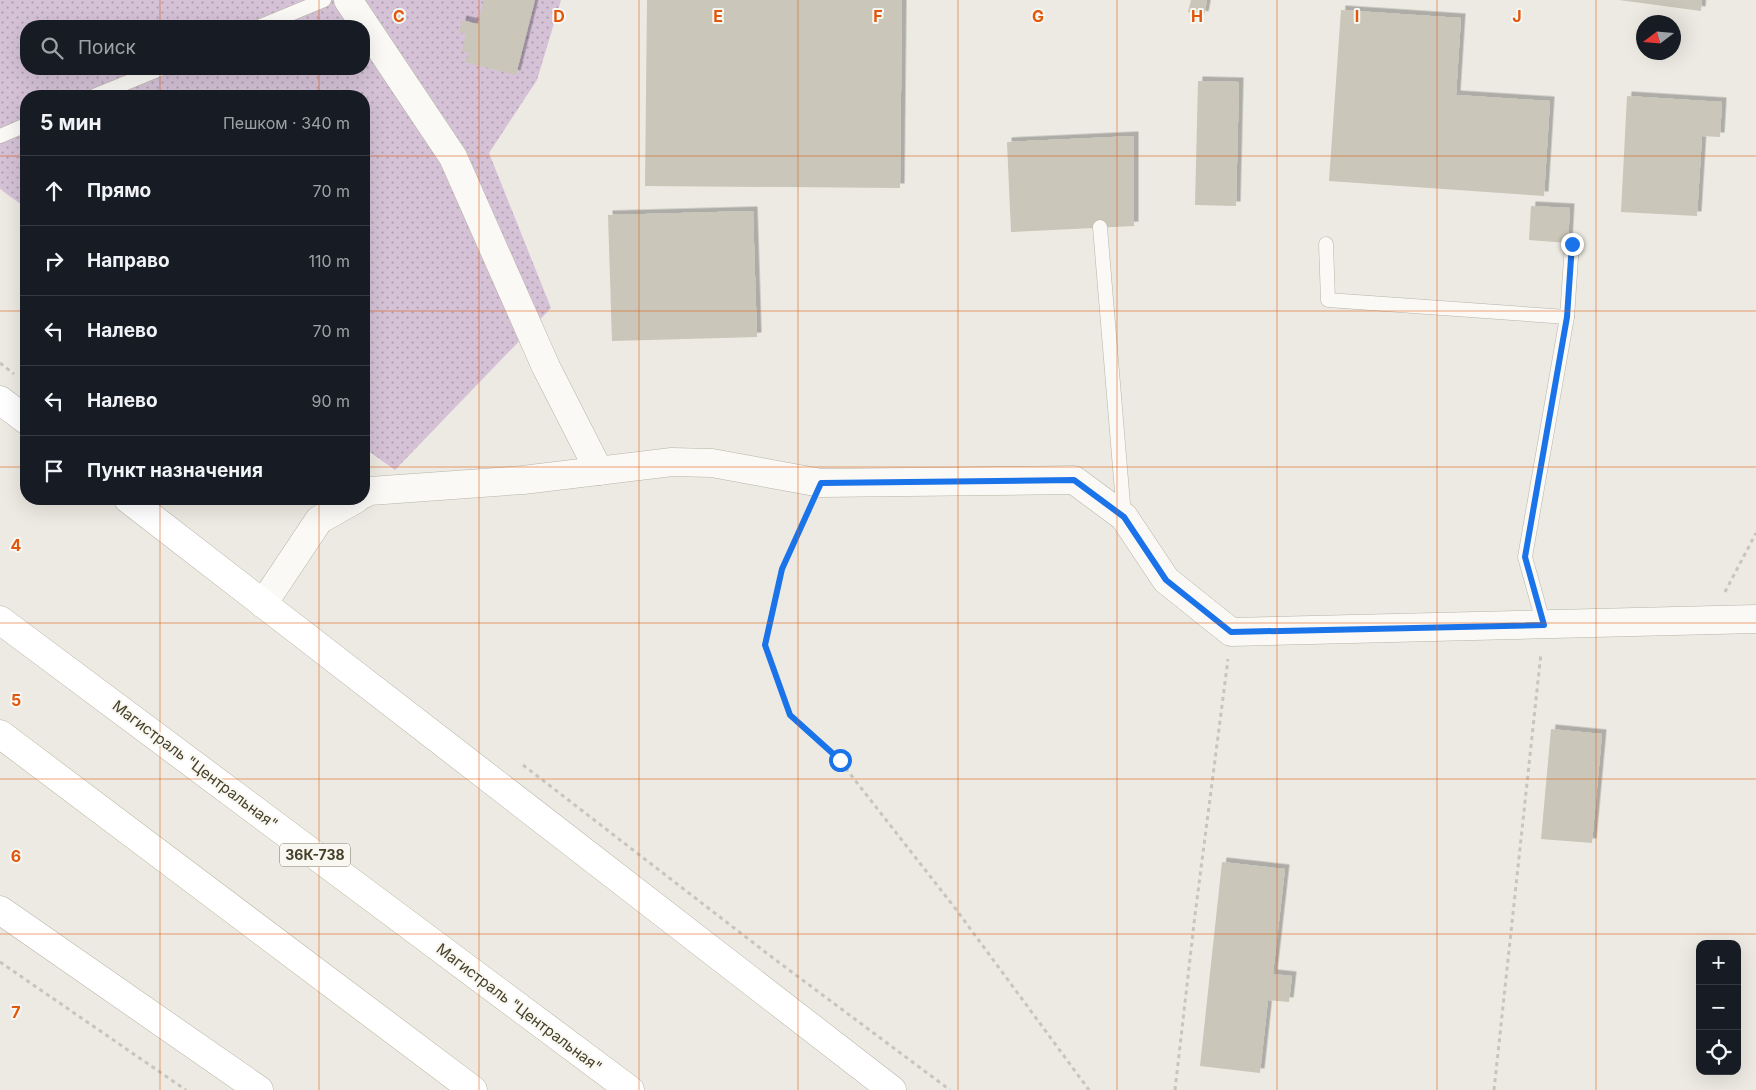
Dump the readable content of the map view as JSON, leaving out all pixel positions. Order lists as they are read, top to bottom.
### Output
{
  "streets": {
    "main road": ["Магистраль \"Центральная\"", "36К-738"]
  },
  "north": "left",
  "page": {
    "search": "Поиск",
    "heading": ["5 мин", "Пешком · 340 m"],
    "list": [
      ["Прямо", "70 m"],
      ["Направо", "110 m"],
      ["Налево", "70 m"],
      ["Налево", "90 m"],
      "Пункт назначения"
    ],
    "map_buttons": ["+", "−"]
  },
  "grid": {
    "columns": [
      "C",
      "D",
      "E",
      "F",
      "G",
      "H",
      "I",
      "J"
    ],
    "rows": [
      "4",
      "5",
      "6",
      "7"
    ]
  }
}
